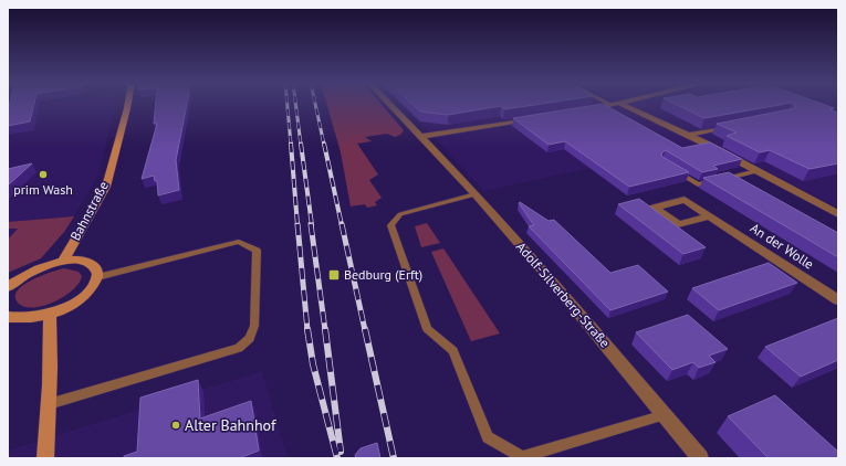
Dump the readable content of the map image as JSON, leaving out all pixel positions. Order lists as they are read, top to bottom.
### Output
{
  "streets": {
    "street": ["Bahnstraße", "An der Wolle", "Adolf-Silverberg-Straße"]
  },
  "places": {
    "other": ["prim Wash", "Alter Bahnhof"],
    "transit": ["Bedburg (Erft)"]
  }
}
